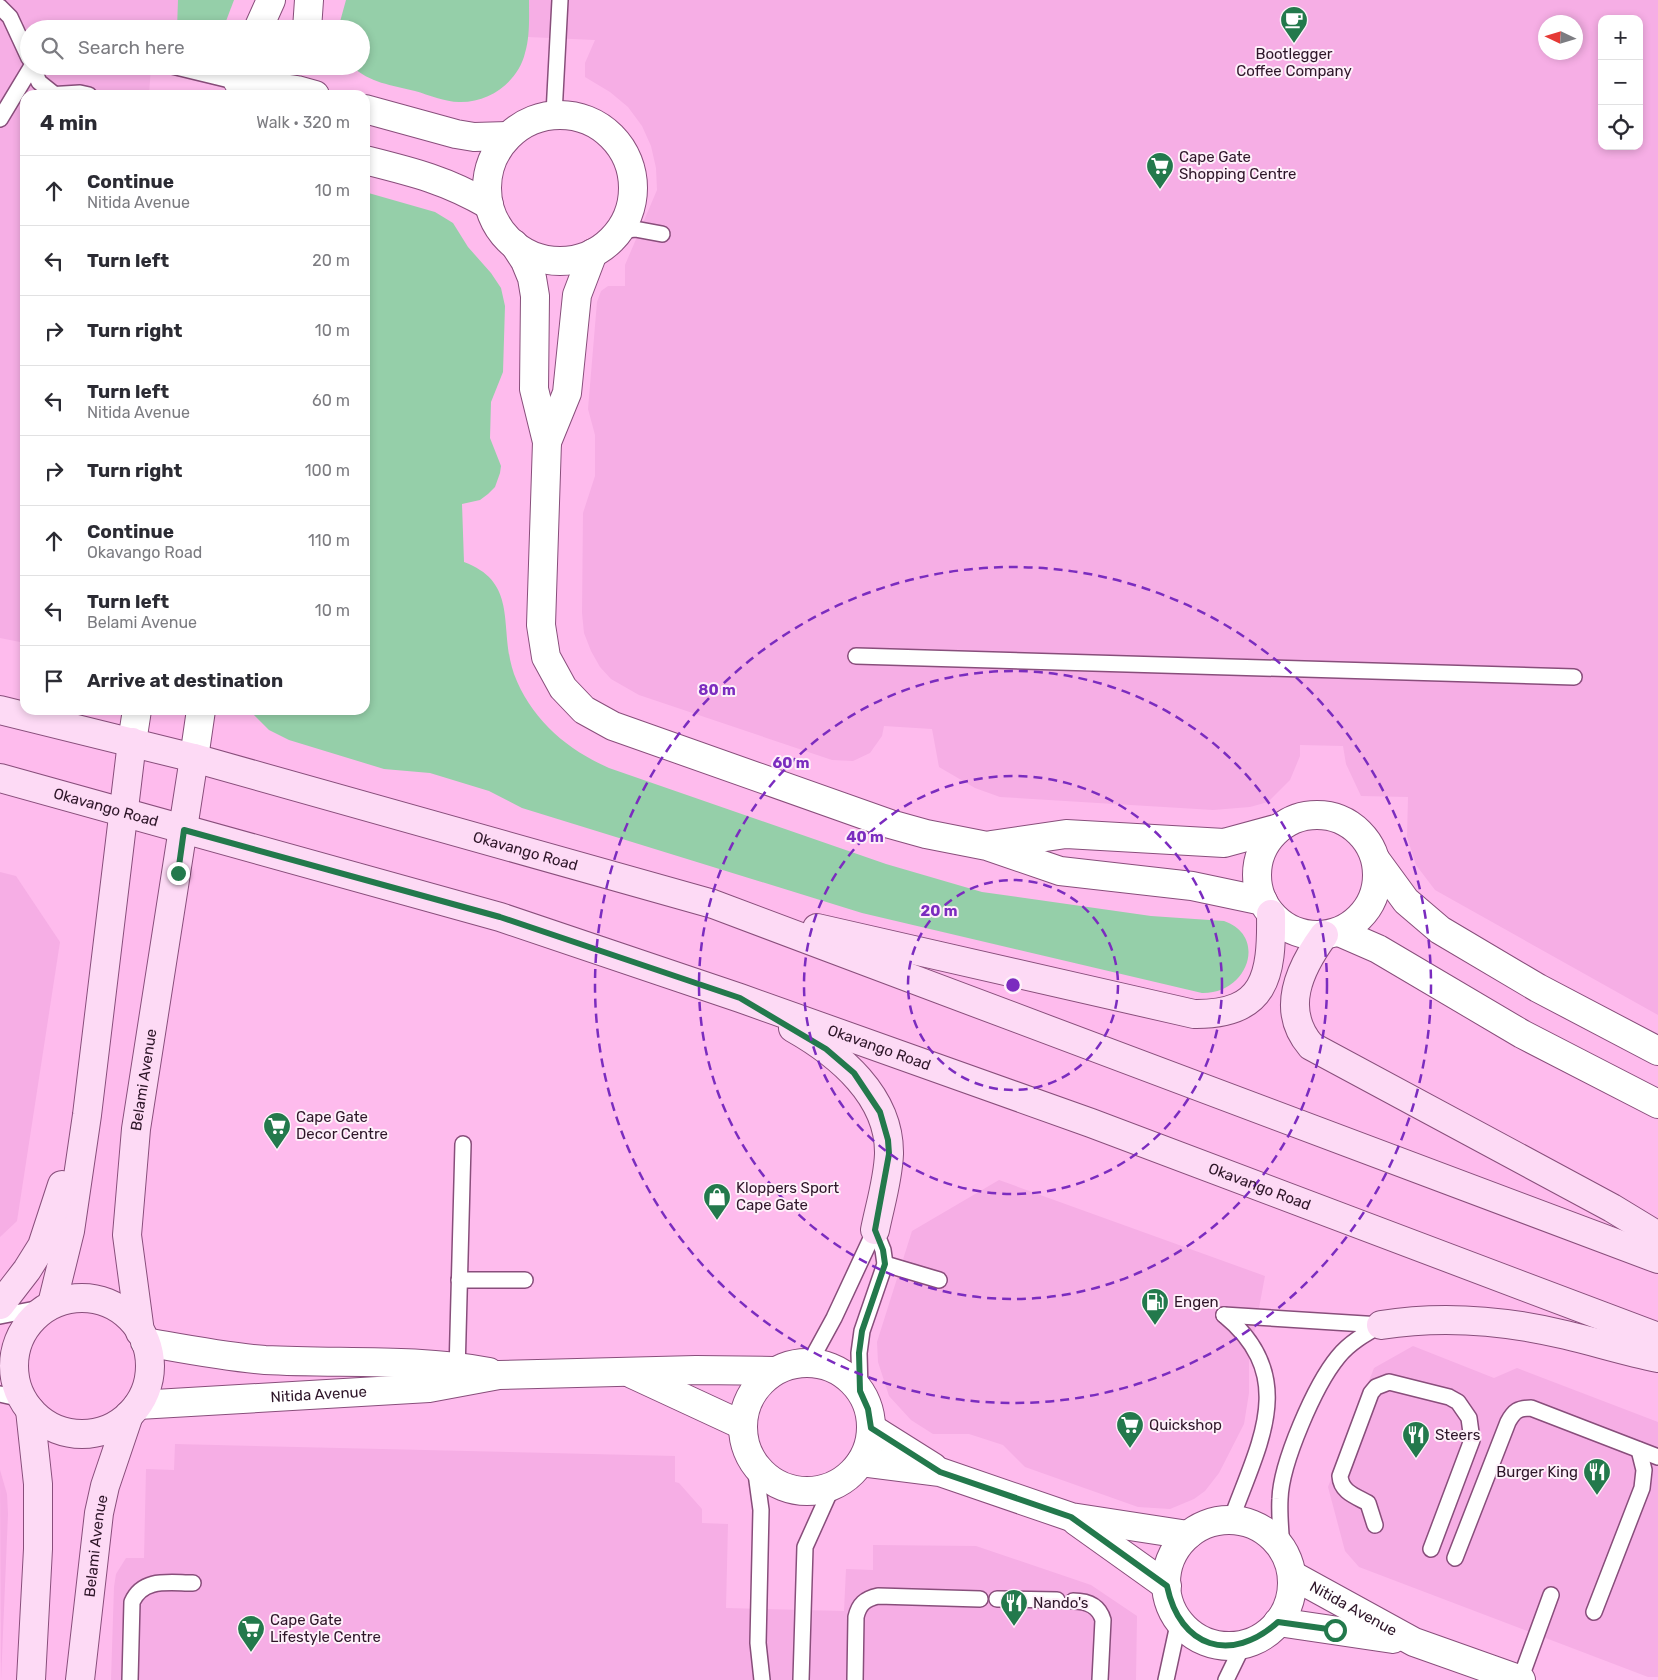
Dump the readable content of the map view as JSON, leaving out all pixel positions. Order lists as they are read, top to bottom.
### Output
{
  "streets": {
    "main road": ["Okavango Road", "Belami Avenue"],
    "street": ["Nitida Avenue"]
  },
  "crossings": [
    ["Okavango Road", "Belami Avenue"],
    ["Belami Avenue", "Nitida Avenue"]
  ],
  "places": {
    "cafe": ["Bootlegger Coffee Company"],
    "supermarket": [
      "Cape Gate Shopping Centre",
      "Cape Gate Decor Centre",
      "Quickshop",
      "Cape Gate Lifestyle Centre"
    ],
    "shop": ["Kloppers Sport Cape Gate"],
    "fuel station": ["Engen"],
    "restaurant": ["Steers", "Burger King", "Nando's"]
  },
  "north": "left",
  "page": {
    "map_buttons": ["+", "−"],
    "search": "Search here",
    "heading": ["4 min", "Walk · 320 m"],
    "list": [
      ["Continue", "Nitida Avenue", "10 m"],
      ["Turn left", "20 m"],
      ["Turn right", "10 m"],
      ["Turn left", "Nitida Avenue", "60 m"],
      ["Turn right", "100 m"],
      ["Continue", "Okavango Road", "110 m"],
      ["Turn left", "Belami Avenue", "10 m"],
      "Arrive at destination"
    ]
  },
  "rings": [
    "80 m",
    "60 m",
    "40 m",
    "20 m"
  ]
}
